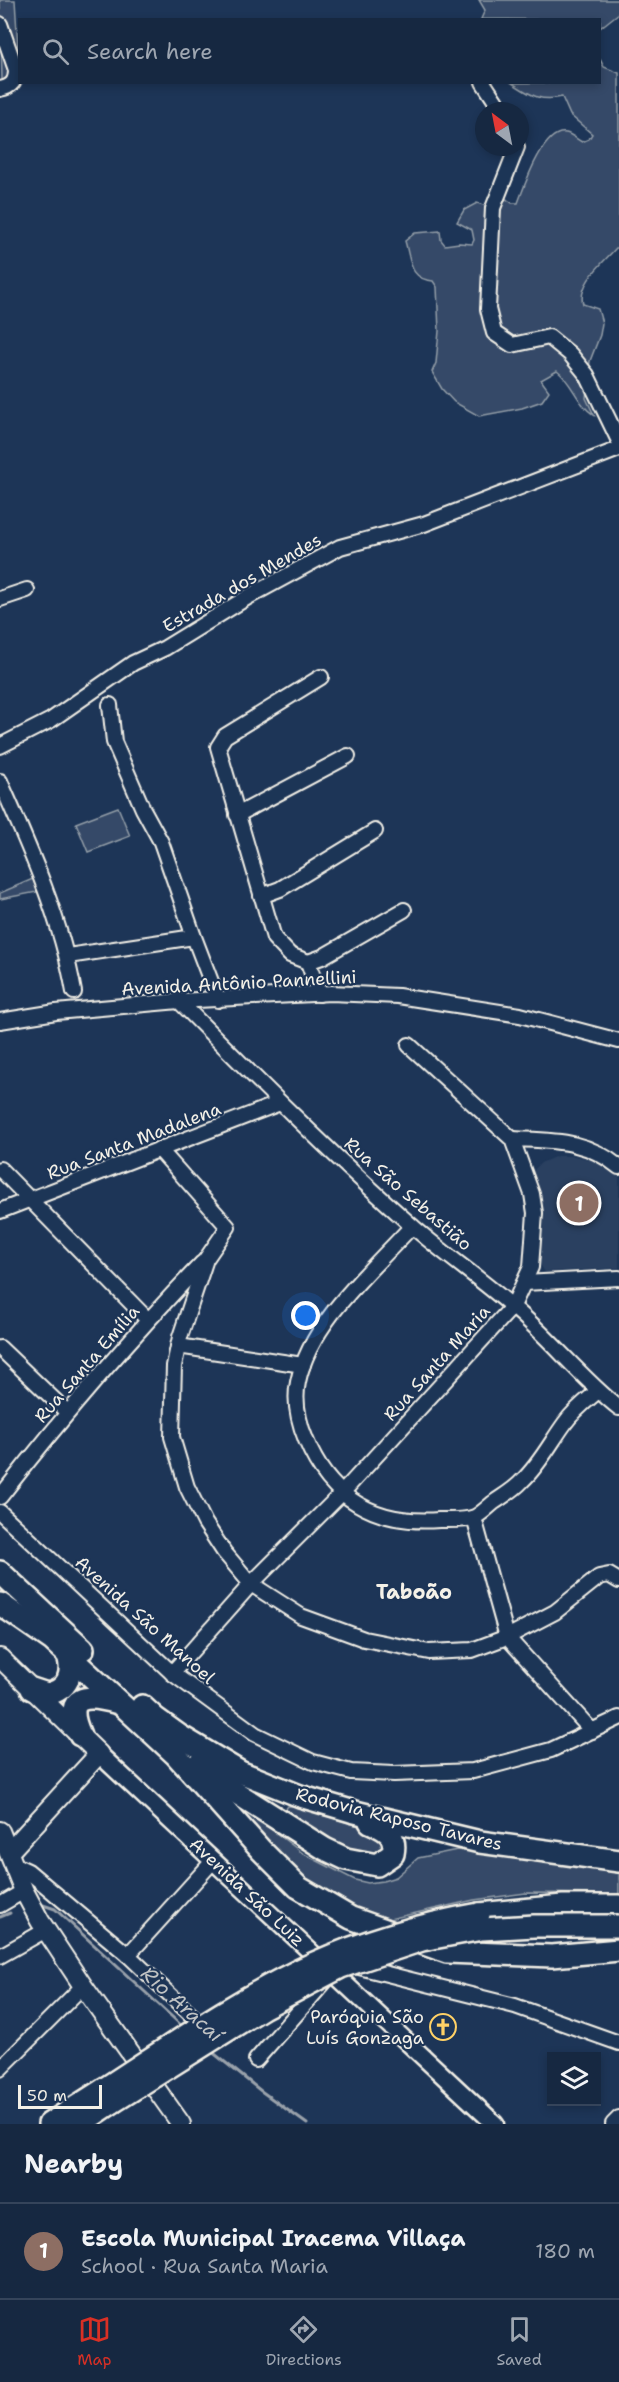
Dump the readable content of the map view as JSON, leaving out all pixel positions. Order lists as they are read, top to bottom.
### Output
{
  "streets": {
    "main road": ["Rodovia Raposo Tavares", "Avenida São Luiz"],
    "street": [
      "Estrada dos Mendes",
      "Avenida Antônio Pannellini",
      "Rua Santa Madalena",
      "Rua São Sebastião",
      "Rua Santa Maria",
      "Rua Santa Emília",
      "Avenida São Manoel"
    ]
  },
  "crossings": [
    ["Avenida Antônio Pannellini", "Rua São Sebastião"],
    ["Rua Santa Madalena", "Rua São Sebastião"],
    ["Rua São Sebastião", "Rua Santa Maria"],
    ["Rua Santa Maria", "Avenida São Manoel"]
  ],
  "districts": ["Taboão"],
  "water": ["Rio Aracaí"],
  "places": {
    "church": ["Paróquia São Luís Gonzaga"]
  },
  "scale_bar": "50 m",
  "north": "top left",
  "page": {
    "search": "Search here",
    "pins": "1",
    "scale": "50 m",
    "heading": "Nearby",
    "list": [
      {
        "mark": "1",
        "name": "Escola Municipal Iracema Villaça",
        "note": "School · Rua Santa Maria",
        "value": "180 m"
      }
    ],
    "nav": ["Map", "Directions", "Saved"]
  }
}
